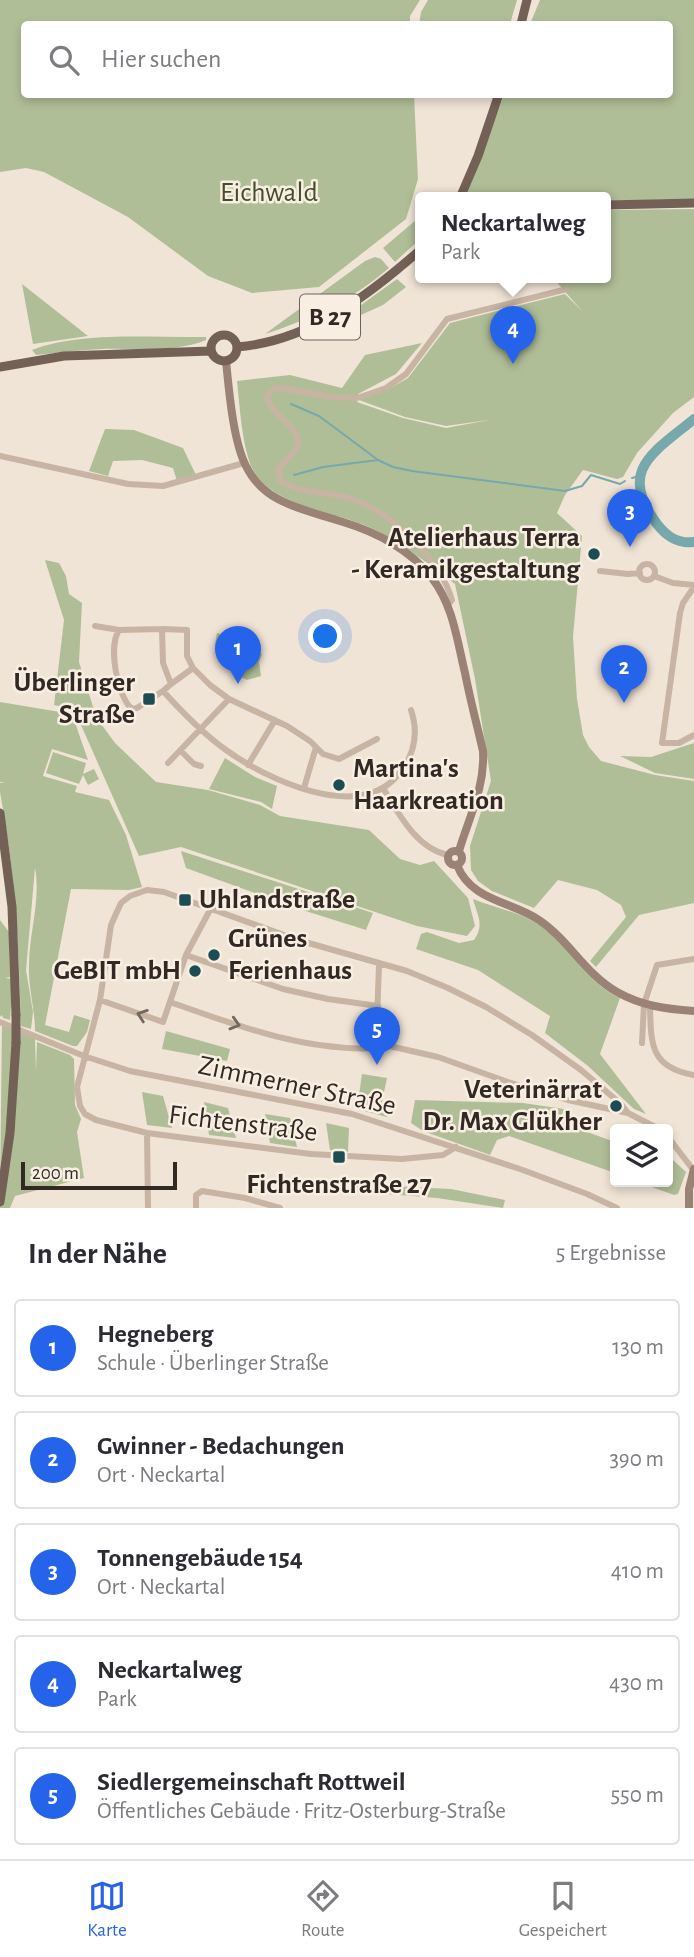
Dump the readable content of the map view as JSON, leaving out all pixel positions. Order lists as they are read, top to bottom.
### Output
{
  "streets": {
    "main road": ["B 27"],
    "street": ["Zimmerner Straße", "Fichtenstraße"]
  },
  "crossings": [
    ["Zimmerner Straße", "Fichtenstraße"]
  ],
  "parks": ["Eichwald"],
  "places": {
    "other": [
      "Atelierhaus Terra - Keramikgestaltung",
      "Martina's Haarkreation",
      "Grünes Ferienhaus",
      "GeBIT mbH",
      "Veterinärrat Dr. Max Glükher"
    ],
    "transit": ["Überlinger Straße", "Uhlandstraße", "Fichtenstraße 27"]
  },
  "scale_bar": "200 m",
  "page": {
    "search": "Hier suchen",
    "popup": ["Neckartalweg", "Park"],
    "pins": [
      "4",
      "3",
      "1",
      "2",
      "5"
    ],
    "scale": "200 m",
    "heading": ["In der Nähe", "5 Ergebnisse"],
    "list": [
      {
        "mark": "1",
        "name": "Hegneberg",
        "note": "Schule · Überlinger Straße",
        "value": "130 m"
      },
      {
        "mark": "2",
        "name": "Gwinner - Bedachungen",
        "note": "Ort · Neckartal",
        "value": "390 m"
      },
      {
        "mark": "3",
        "name": "Tonnengebäude 154",
        "note": "Ort · Neckartal",
        "value": "410 m"
      },
      {
        "mark": "4",
        "name": "Neckartalweg",
        "note": "Park",
        "value": "430 m"
      },
      {
        "mark": "5",
        "name": "Siedlergemeinschaft Rottweil",
        "note": "Öffentliches Gebäude · Fritz-Osterburg-Straße",
        "value": "550 m"
      }
    ],
    "nav": ["Karte", "Route", "Gespeichert"]
  }
}
